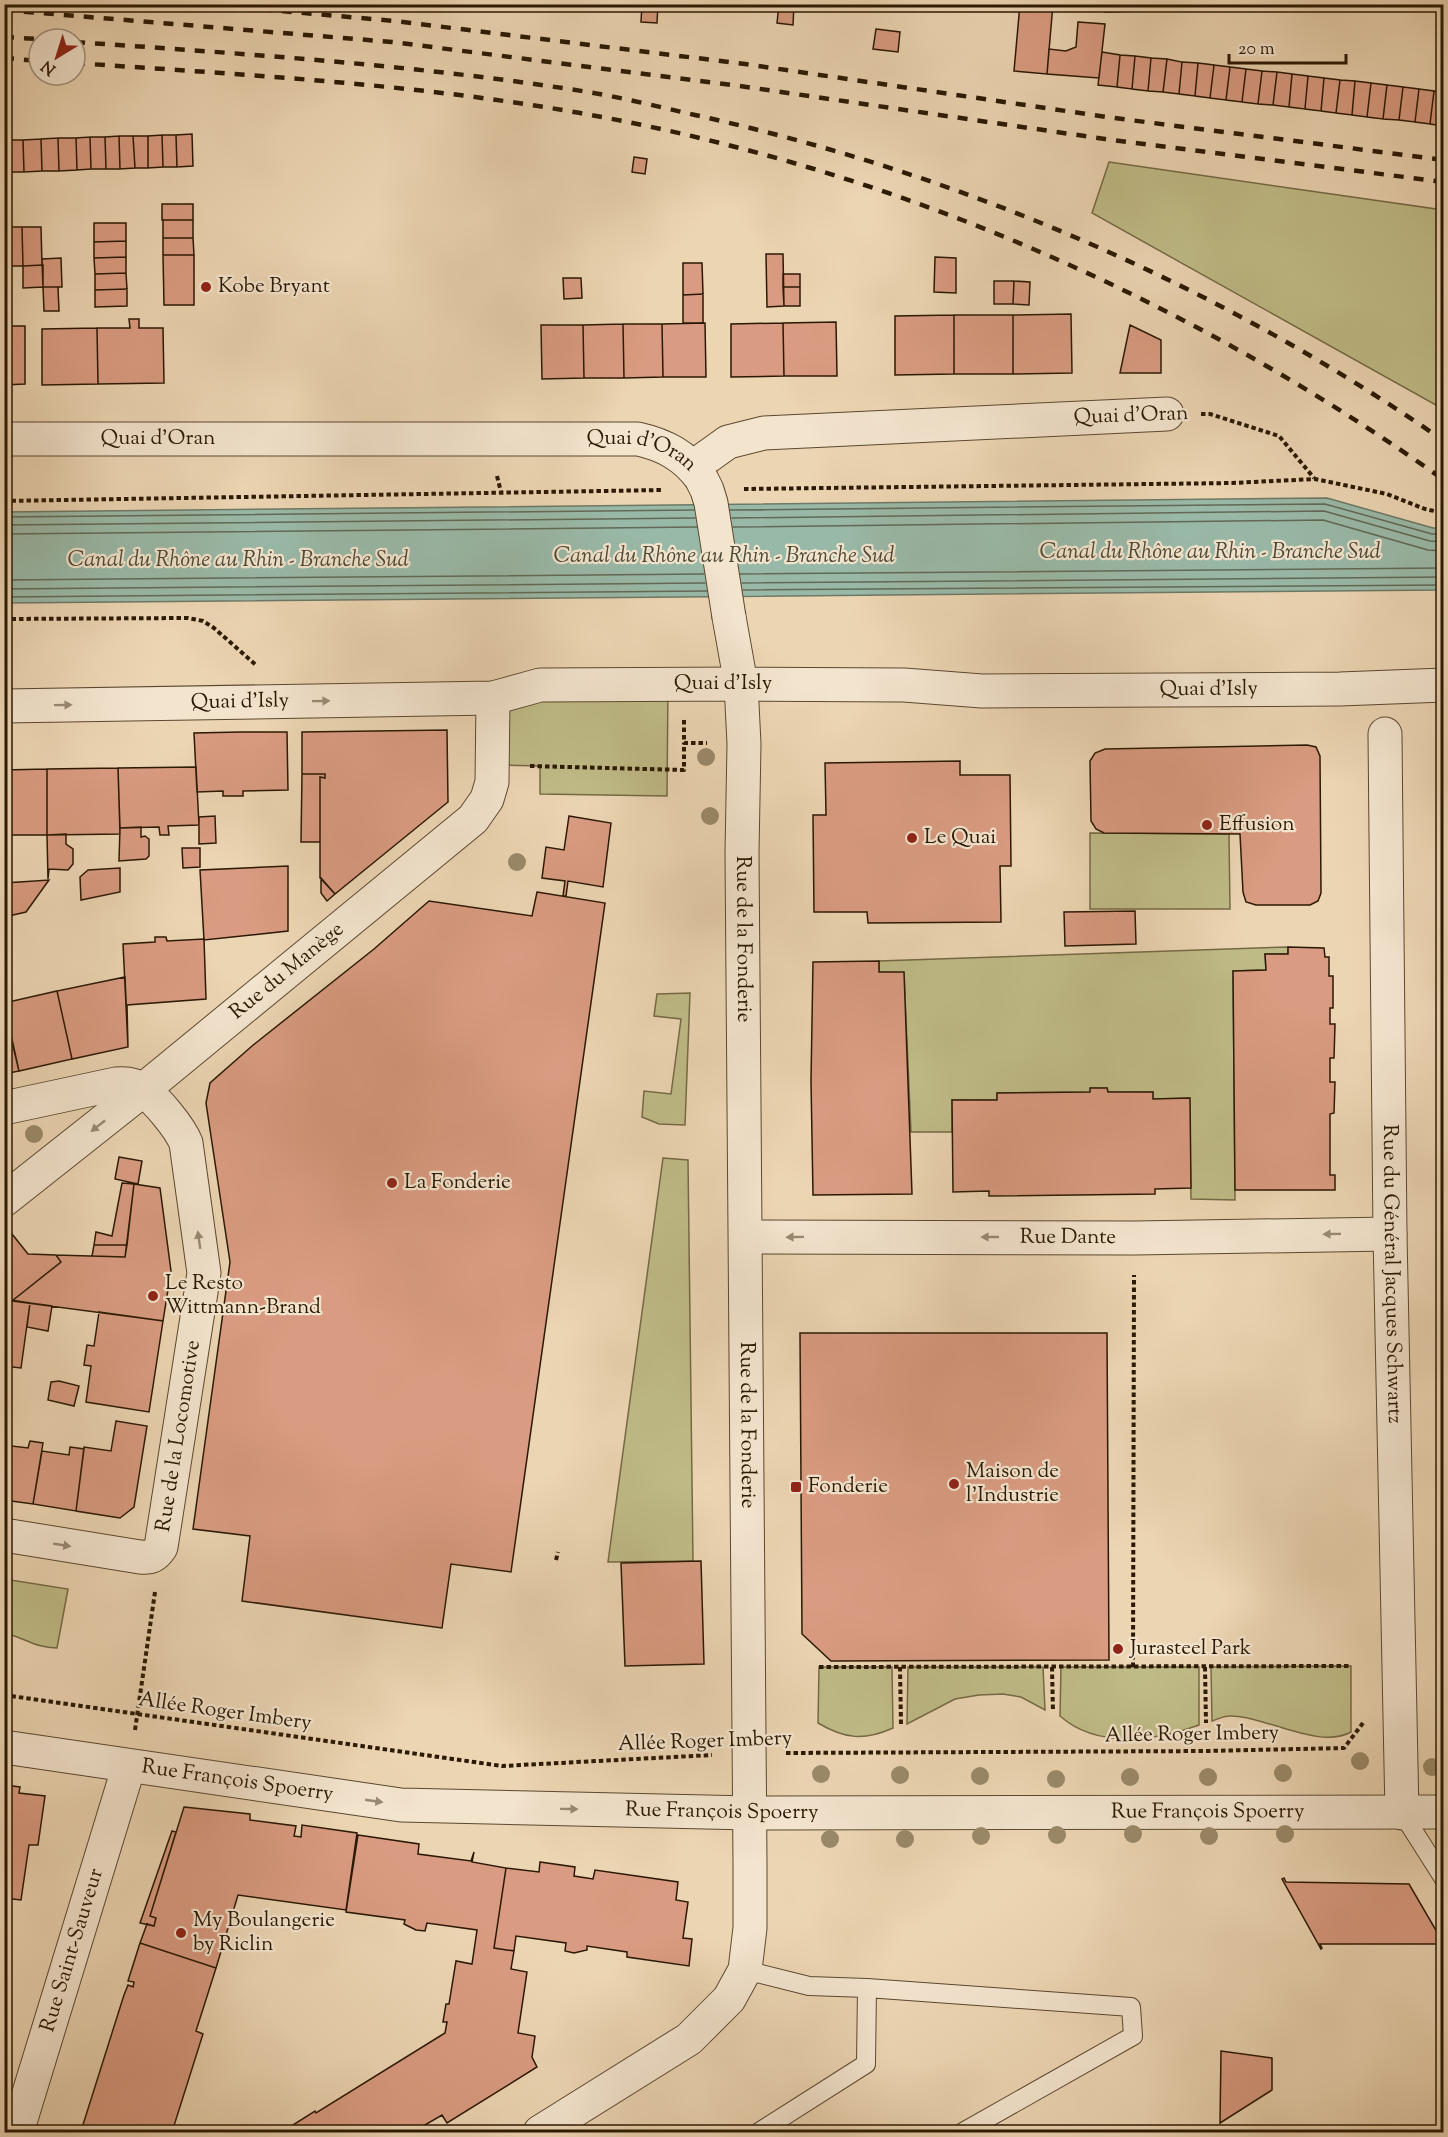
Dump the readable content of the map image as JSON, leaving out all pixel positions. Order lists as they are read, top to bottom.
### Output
{
  "streets": {
    "street": [
      "Quai d'Oran",
      "Quai d'Isly",
      "Rue de la Fonderie",
      "Rue du Manège",
      "Rue Dante",
      "Rue du Général Jacques Schwartz",
      "Rue de la Locomotive",
      "Rue François Spoerry",
      "Rue Saint-Sauveur"
    ],
    "path": ["Allée Roger Imbery"]
  },
  "crossings": [
    ["Quai d'Oran", "Rue de la Fonderie"],
    ["Quai d'Isly", "Rue de la Fonderie"],
    ["Quai d'Isly", "Rue du Manège"],
    ["Rue de la Fonderie", "Rue Dante"],
    ["Rue de la Fonderie", "Allée Roger Imbery"],
    ["Rue de la Fonderie", "Rue François Spoerry"],
    ["Rue du Manège", "Rue de la Locomotive"],
    ["Rue Dante", "Rue du Général Jacques Schwartz"],
    ["Rue du Général Jacques Schwartz", "Allée Roger Imbery"],
    ["Rue du Général Jacques Schwartz", "Rue François Spoerry"],
    ["Rue François Spoerry", "Rue Saint-Sauveur"]
  ],
  "one_way": ["Rue Dante", "Rue de la Locomotive", "Rue François Spoerry"],
  "water": ["Canal du Rhône au Rhin - Branche Sud"],
  "places": {
    "other": [
      "Kobe Bryant",
      "Effusion",
      "Le Quai",
      "La Fonderie",
      "Le Resto Wittmann-Brand",
      "Maison de l'Industrie",
      "Jurasteel Park",
      "My Boulangerie by Riclin"
    ],
    "transit": ["Fonderie"]
  },
  "scale_bar": "20 m",
  "north": "bottom left"
}
